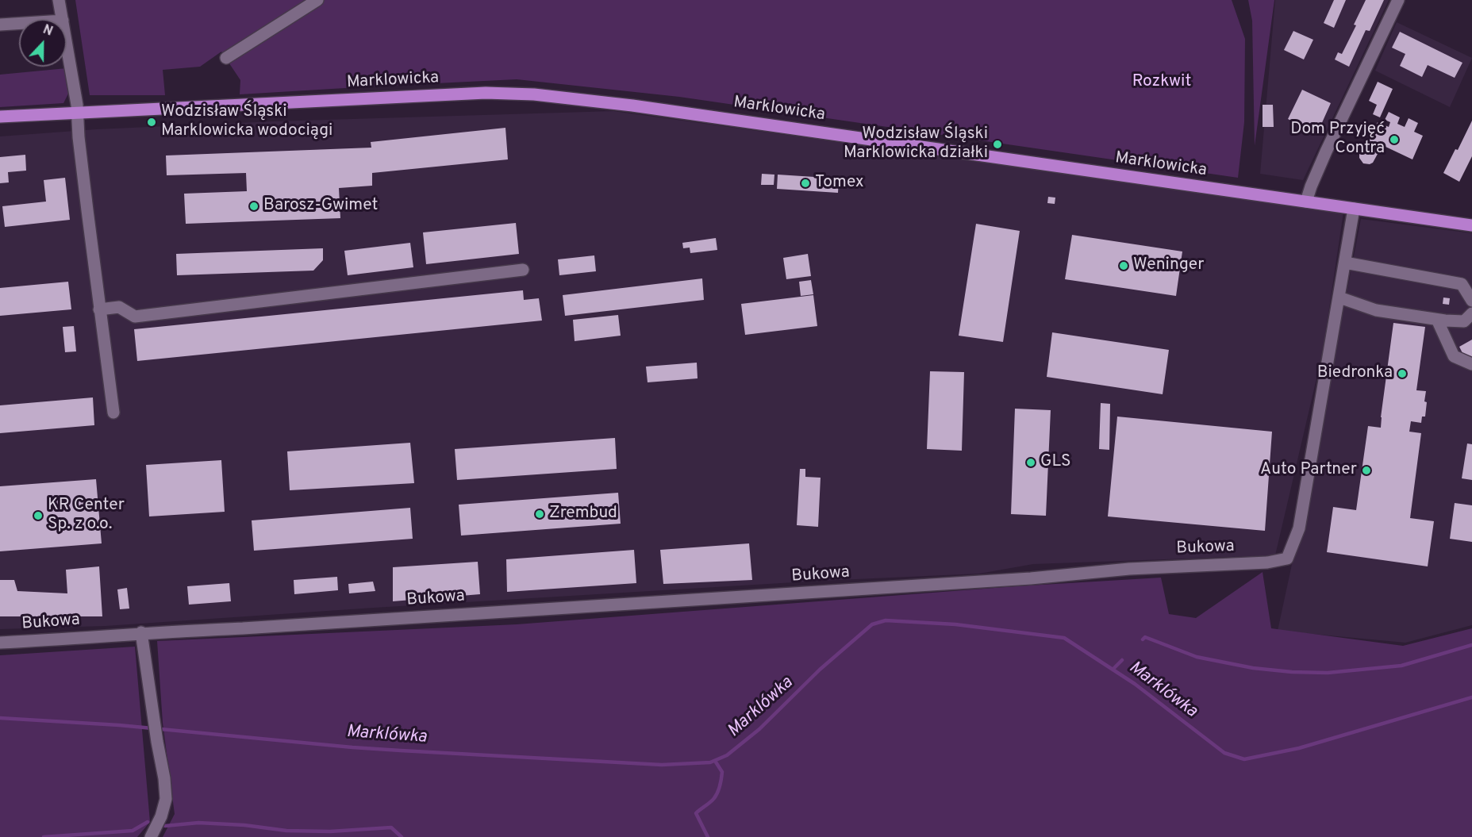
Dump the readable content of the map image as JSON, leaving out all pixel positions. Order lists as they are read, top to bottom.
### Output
{
  "streets": {
    "main road": ["Marklowicka"],
    "lane": ["Bukowa"]
  },
  "crossings": [
    ["Marklowicka", "Bukowa"]
  ],
  "water": ["Marklówka"],
  "parks": ["Rozkwit"],
  "places": [
    "Wodzisław Śląski Marklowicka wodociągi",
    "Dom Przyjęć Contra",
    "Wodzisław Śląski Marklowicka działki",
    "Tomex",
    "Barosz-Gwimet",
    "Weninger",
    "Biedronka",
    "GLS",
    "Auto Partner",
    "Zrembud",
    "KR Center Sp. z o.o."
  ],
  "north": "top"
}
